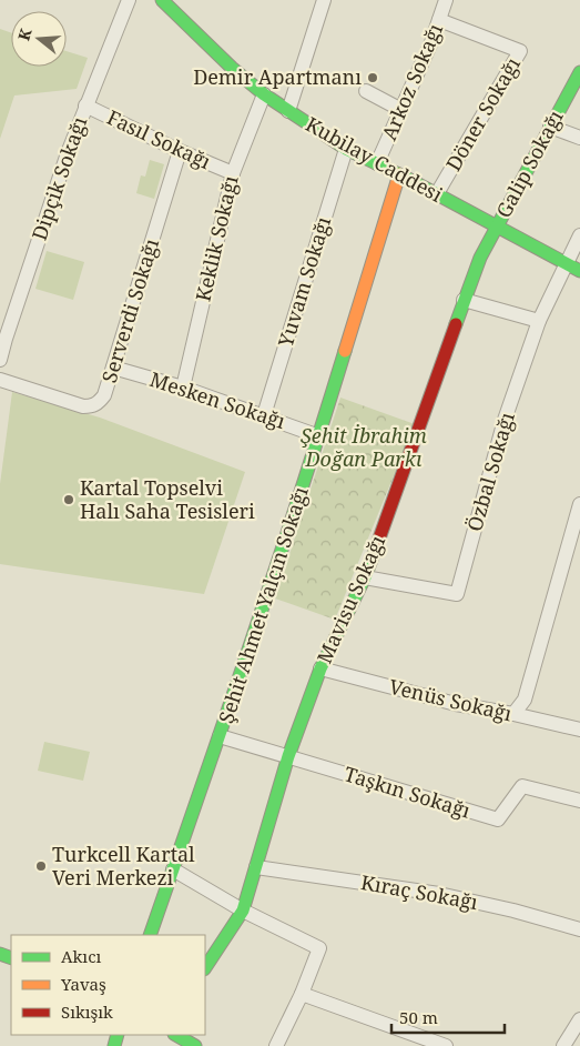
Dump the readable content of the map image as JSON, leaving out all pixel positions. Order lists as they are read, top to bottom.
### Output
{
  "streets": {
    "street": [
      "Arkoz Sokağı",
      "Döner Sokağı",
      "Fasıl Sokağı",
      "Kubilay Caddesi",
      "Galip Sokağı",
      "Dipçik Sokağı",
      "Keklik Sokağı",
      "Yuvam Sokağı",
      "Serverdi Sokağı",
      "Mesken Sokağı",
      "Özbal Sokağı",
      "Mavisu Sokağı",
      "Şehit Ahmet Yalçın Sokağı",
      "Venüs Sokağı",
      "Taşkın Sokağı",
      "Kıraç Sokağı"
    ]
  },
  "crossings": [
    ["Arkoz Sokağı", "Döner Sokağı"],
    ["Arkoz Sokağı", "Kubilay Caddesi"],
    ["Döner Sokağı", "Kubilay Caddesi"],
    ["Fasıl Sokağı", "Dipçik Sokağı"],
    ["Fasıl Sokağı", "Keklik Sokağı"],
    ["Fasıl Sokağı", "Serverdi Sokağı"],
    ["Kubilay Caddesi", "Galip Sokağı"],
    ["Kubilay Caddesi", "Keklik Sokağı"],
    ["Kubilay Caddesi", "Yuvam Sokağı"],
    ["Kubilay Caddesi", "Özbal Sokağı"],
    ["Kubilay Caddesi", "Mavisu Sokağı"],
    ["Kubilay Caddesi", "Şehit Ahmet Yalçın Sokağı"],
    ["Galip Sokağı", "Mavisu Sokağı"],
    ["Keklik Sokağı", "Mesken Sokağı"],
    ["Yuvam Sokağı", "Mesken Sokağı"],
    ["Serverdi Sokağı", "Mesken Sokağı"],
    ["Mesken Sokağı", "Şehit Ahmet Yalçın Sokağı"],
    ["Özbal Sokağı", "Mavisu Sokağı"],
    ["Mavisu Sokağı", "Venüs Sokağı"],
    ["Mavisu Sokağı", "Taşkın Sokağı"],
    ["Mavisu Sokağı", "Kıraç Sokağı"],
    ["Şehit Ahmet Yalçın Sokağı", "Taşkın Sokağı"]
  ],
  "parks": ["Şehit İbrahim Doğan Parkı"],
  "places": ["Demir Apartmanı", "Kartal Topselvi Halı Saha Tesisleri", "Turkcell Kartal Veri Merkezi"],
  "legend": ["Akıcı", "Yavaş", "Sıkışık"],
  "scale_bar": "50 m",
  "north": "left"
}
